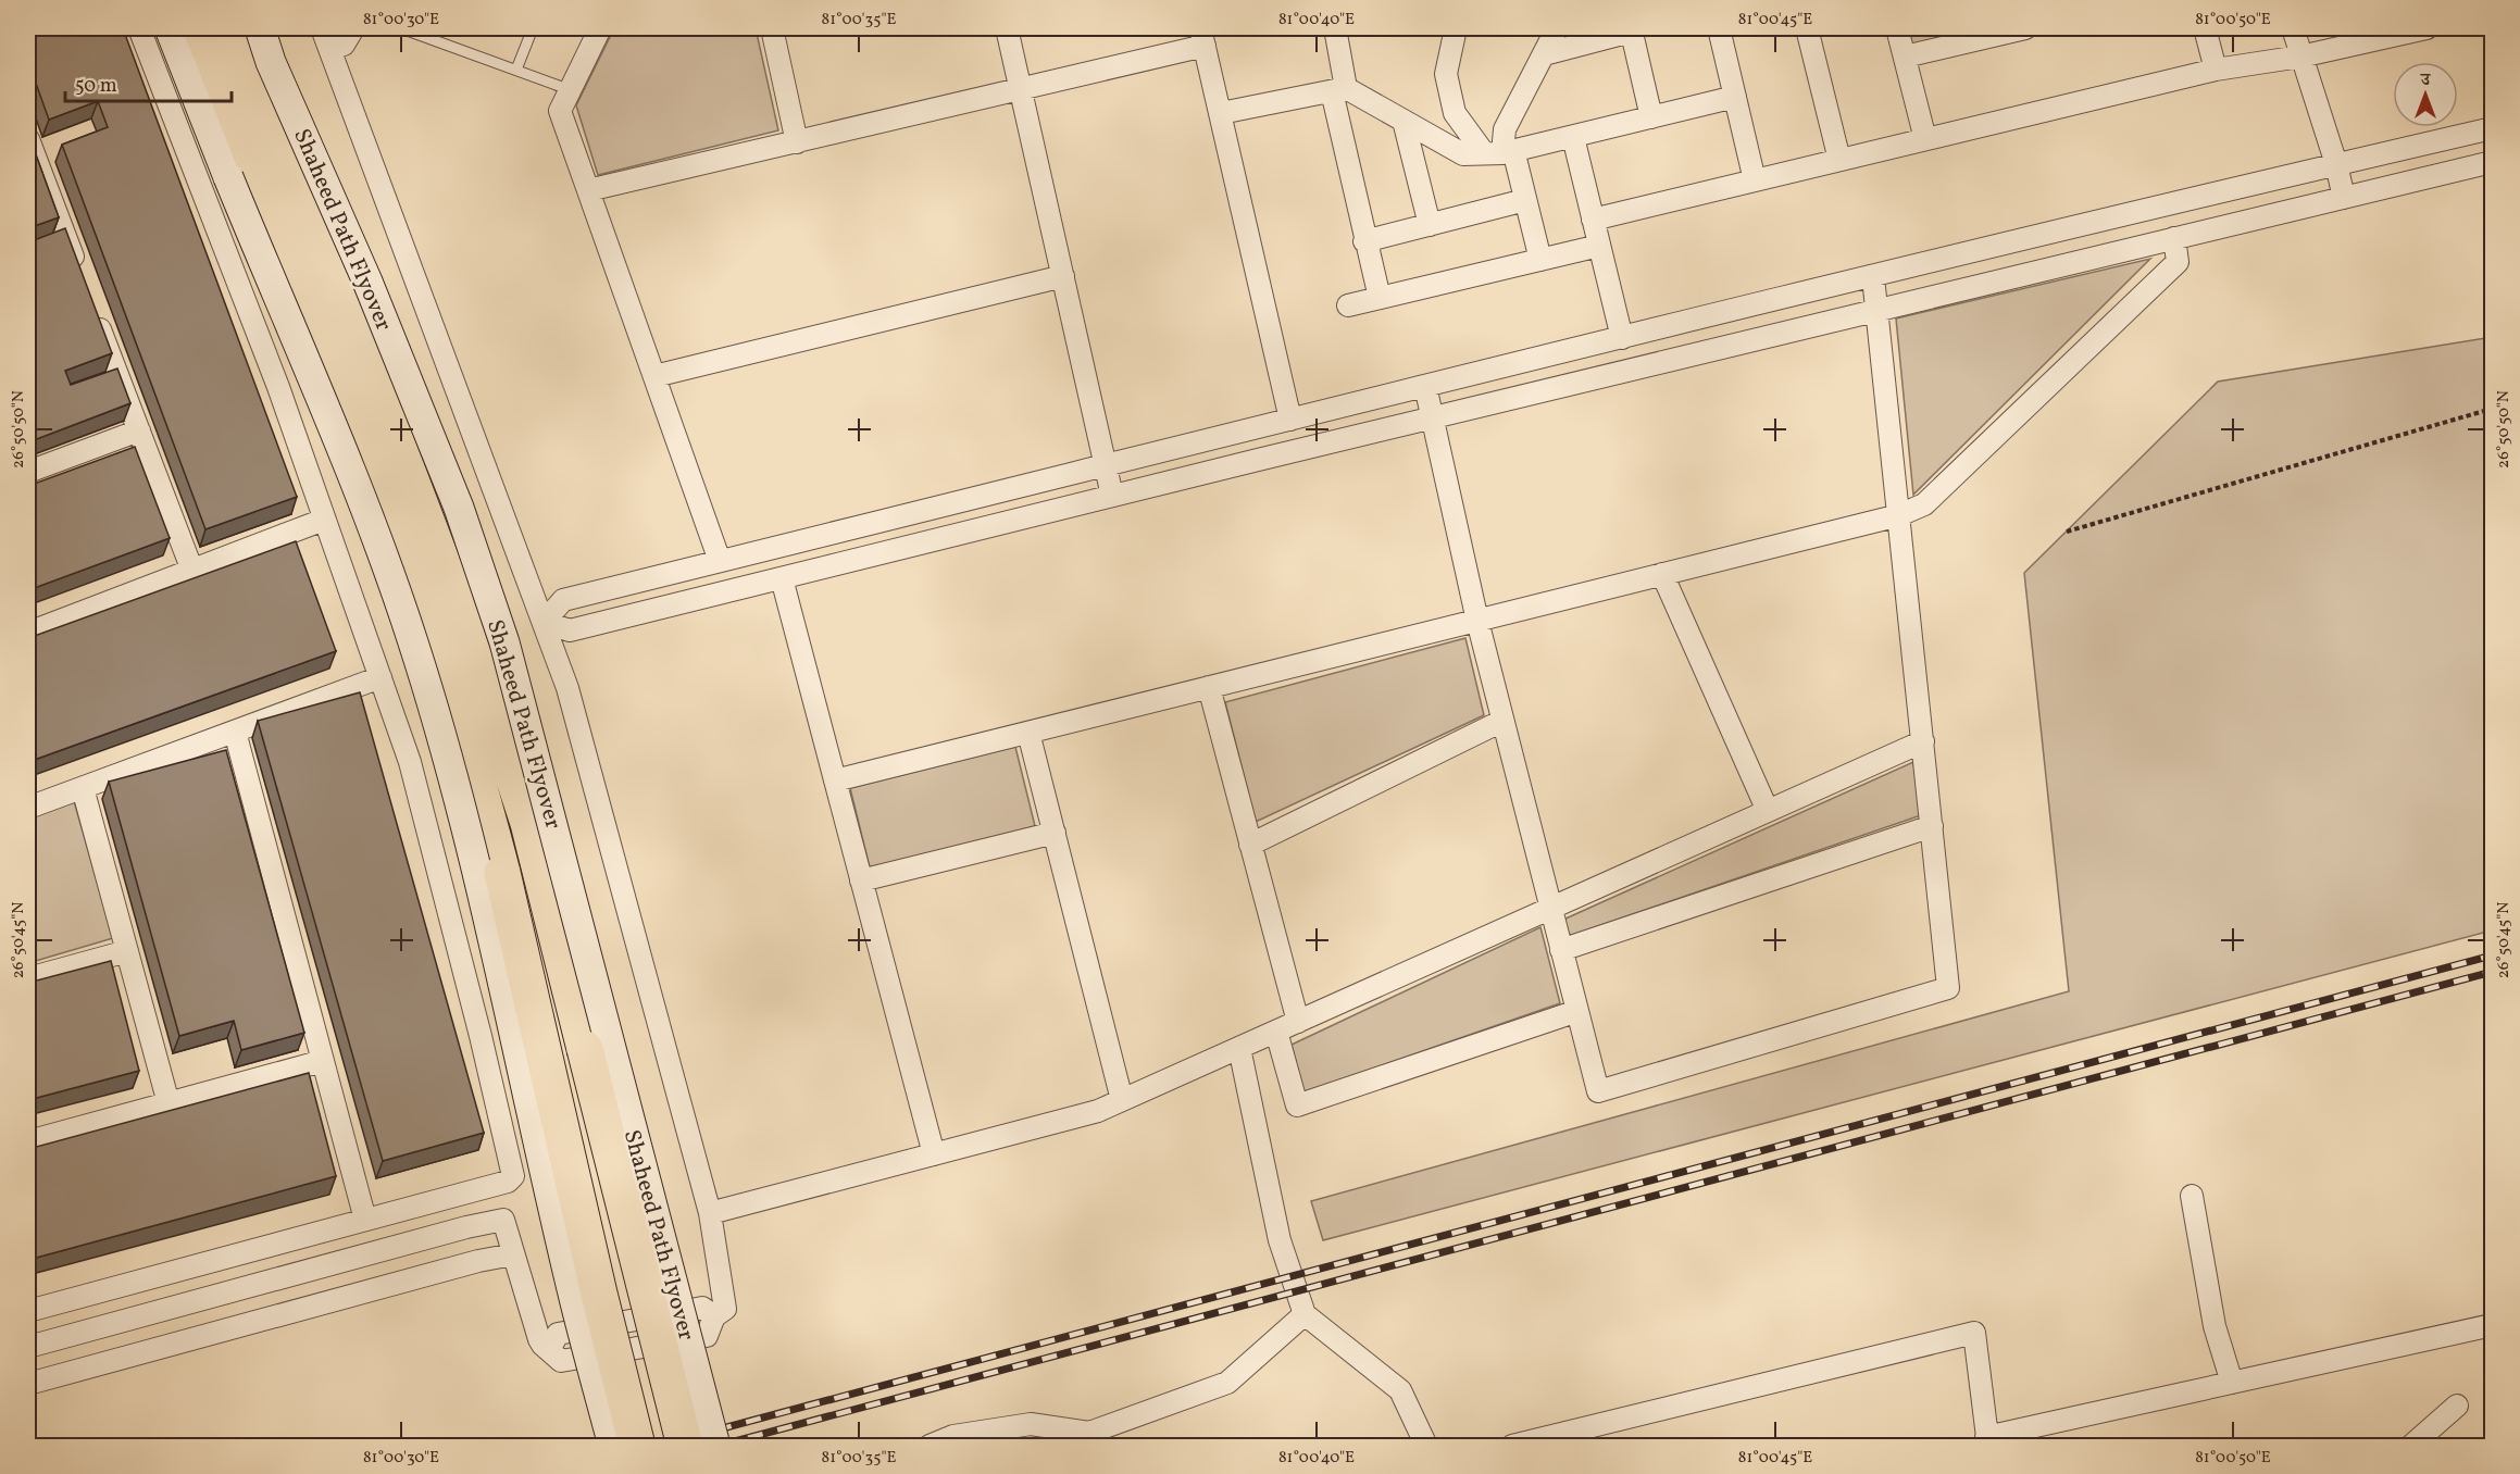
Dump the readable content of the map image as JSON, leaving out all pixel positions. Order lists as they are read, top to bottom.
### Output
{
  "streets": {
    "highway": ["Shaheed Path Flyover"]
  },
  "scale_bar": "50 m",
  "north": "top",
  "coordinates": [
    "81°00'30\"E",
    "81°00'35\"E",
    "81°00'40\"E",
    "81°00'45\"E",
    "81°00'50\"E",
    "26°50'50\"N",
    "26°50'45\"N"
  ]
}
